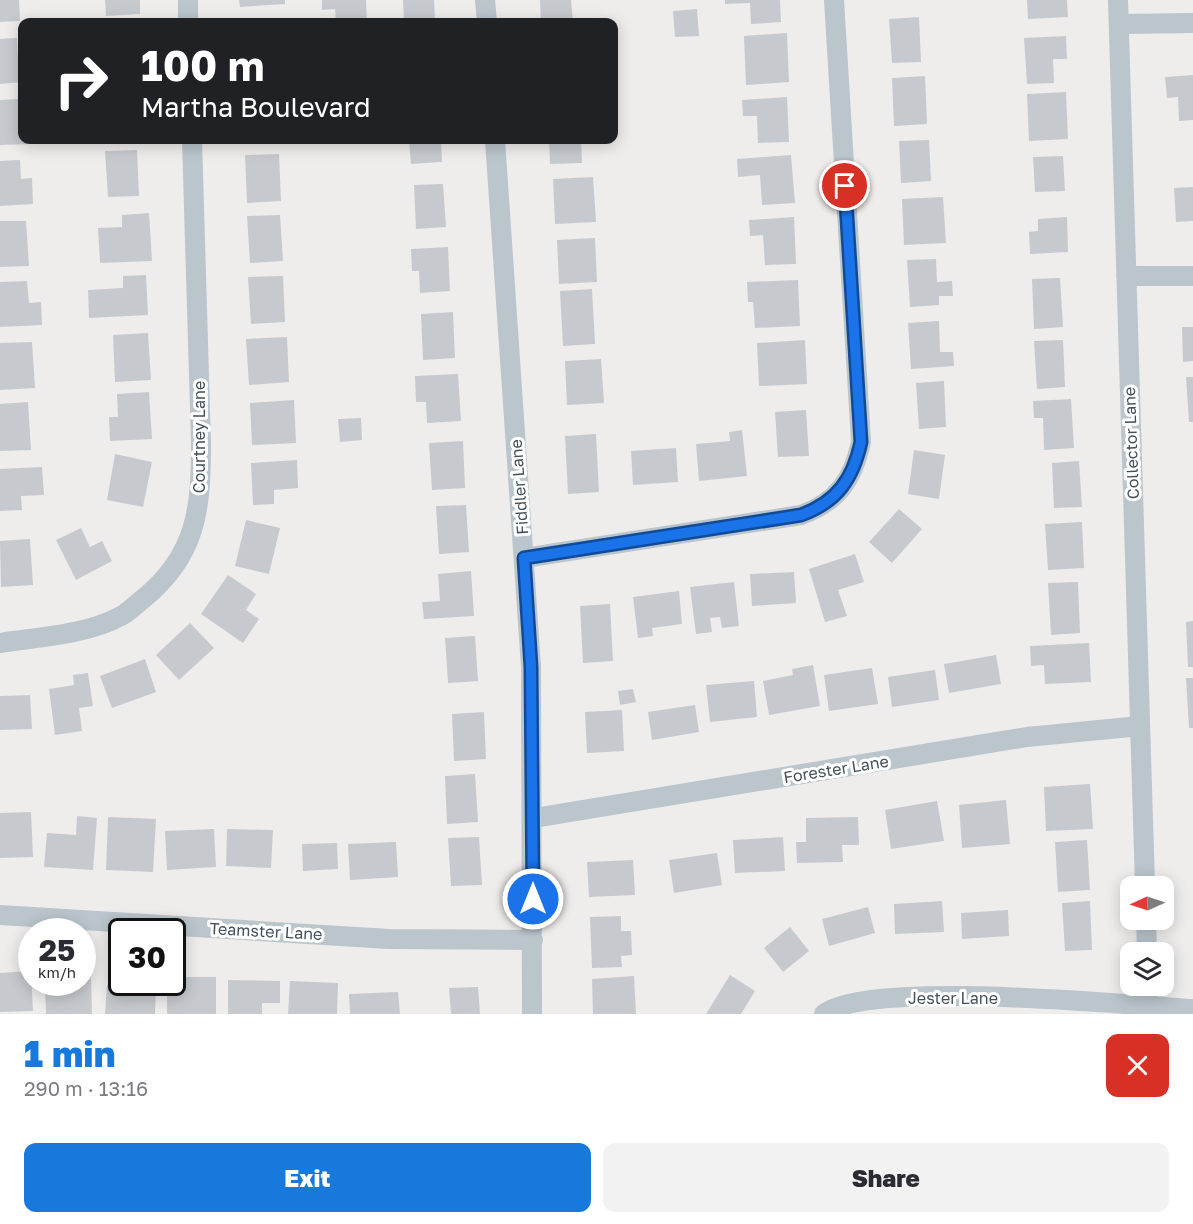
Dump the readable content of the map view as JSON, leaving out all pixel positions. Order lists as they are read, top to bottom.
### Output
{
  "streets": {
    "street": [
      "Courtney Lane",
      "Collector Lane",
      "Fiddler Lane",
      "Forester Lane",
      "Teamster Lane",
      "Jester Lane"
    ]
  },
  "crossings": [
    ["Collector Lane", "Forester Lane"],
    ["Fiddler Lane", "Forester Lane"],
    ["Fiddler Lane", "Teamster Lane"]
  ],
  "north": "left",
  "page": {
    "turn": ["100 m", "Martha Boulevard"],
    "speed": "25 km/h",
    "limit": "30",
    "heading": ["1 min", "290 m · 13:16"],
    "buttons": ["Exit", "Share"]
  }
}
